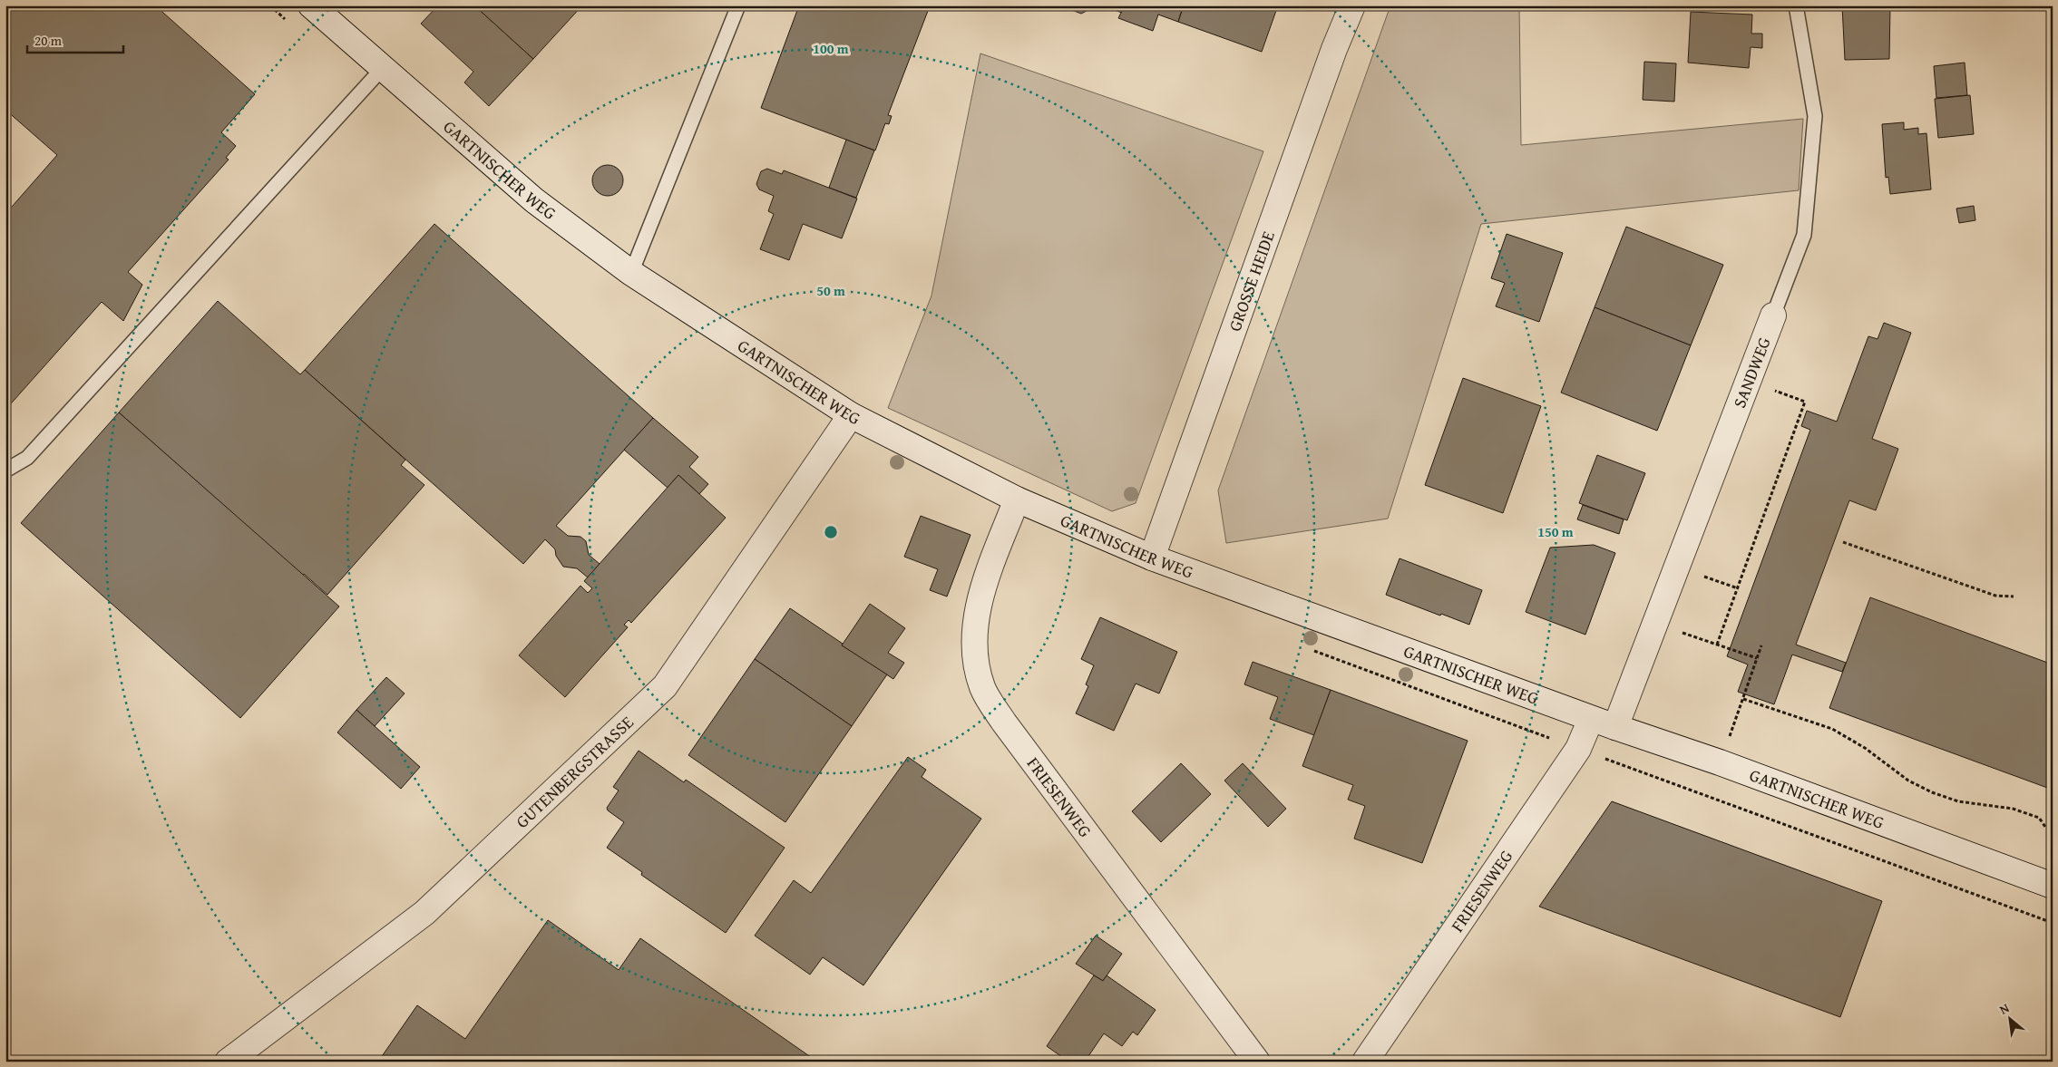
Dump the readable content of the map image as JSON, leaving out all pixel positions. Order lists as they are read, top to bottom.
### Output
{
  "streets": {
    "street": [
      "GARTNISCHER WEG",
      "GROSSE HEIDE",
      "SANDWEG",
      "GUTENBERGSTRASSE",
      "FRIESENWEG"
    ]
  },
  "crossings": [
    ["GARTNISCHER WEG", "GROSSE HEIDE"],
    ["GARTNISCHER WEG", "SANDWEG"],
    ["GARTNISCHER WEG", "GUTENBERGSTRASSE"],
    ["GARTNISCHER WEG", "FRIESENWEG"]
  ],
  "scale_bar": "20 m",
  "north": "top left",
  "rings": ["100 m", "50 m", "150 m"]
}
